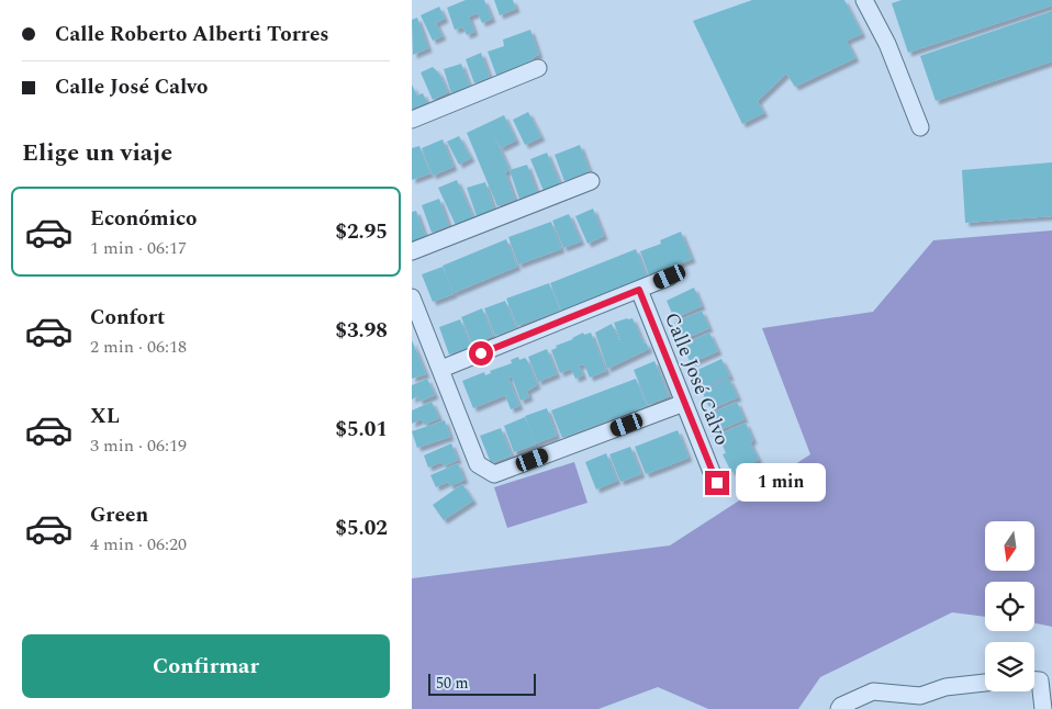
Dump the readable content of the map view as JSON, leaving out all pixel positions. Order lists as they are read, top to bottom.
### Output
{
  "streets": {
    "street": ["Calle José Calvo"]
  },
  "scale_bar": "50 m",
  "north": "bottom",
  "page": {
    "banner": ["Calle Roberto Alberti Torres", "Calle José Calvo"],
    "heading": "Elige un viaje",
    "list": [
      {
        "name": "Económico",
        "note": "1 min · 06:17",
        "value": "$2.95"
      },
      {
        "name": "Confort",
        "note": "2 min · 06:18",
        "value": "$3.98"
      },
      {
        "name": "XL",
        "note": "3 min · 06:19",
        "value": "$5.01"
      },
      {
        "name": "Green",
        "note": "4 min · 06:20",
        "value": "$5.02"
      }
    ],
    "bubble": "1 min",
    "buttons": "Confirmar",
    "scale": "50 m"
  }
}
